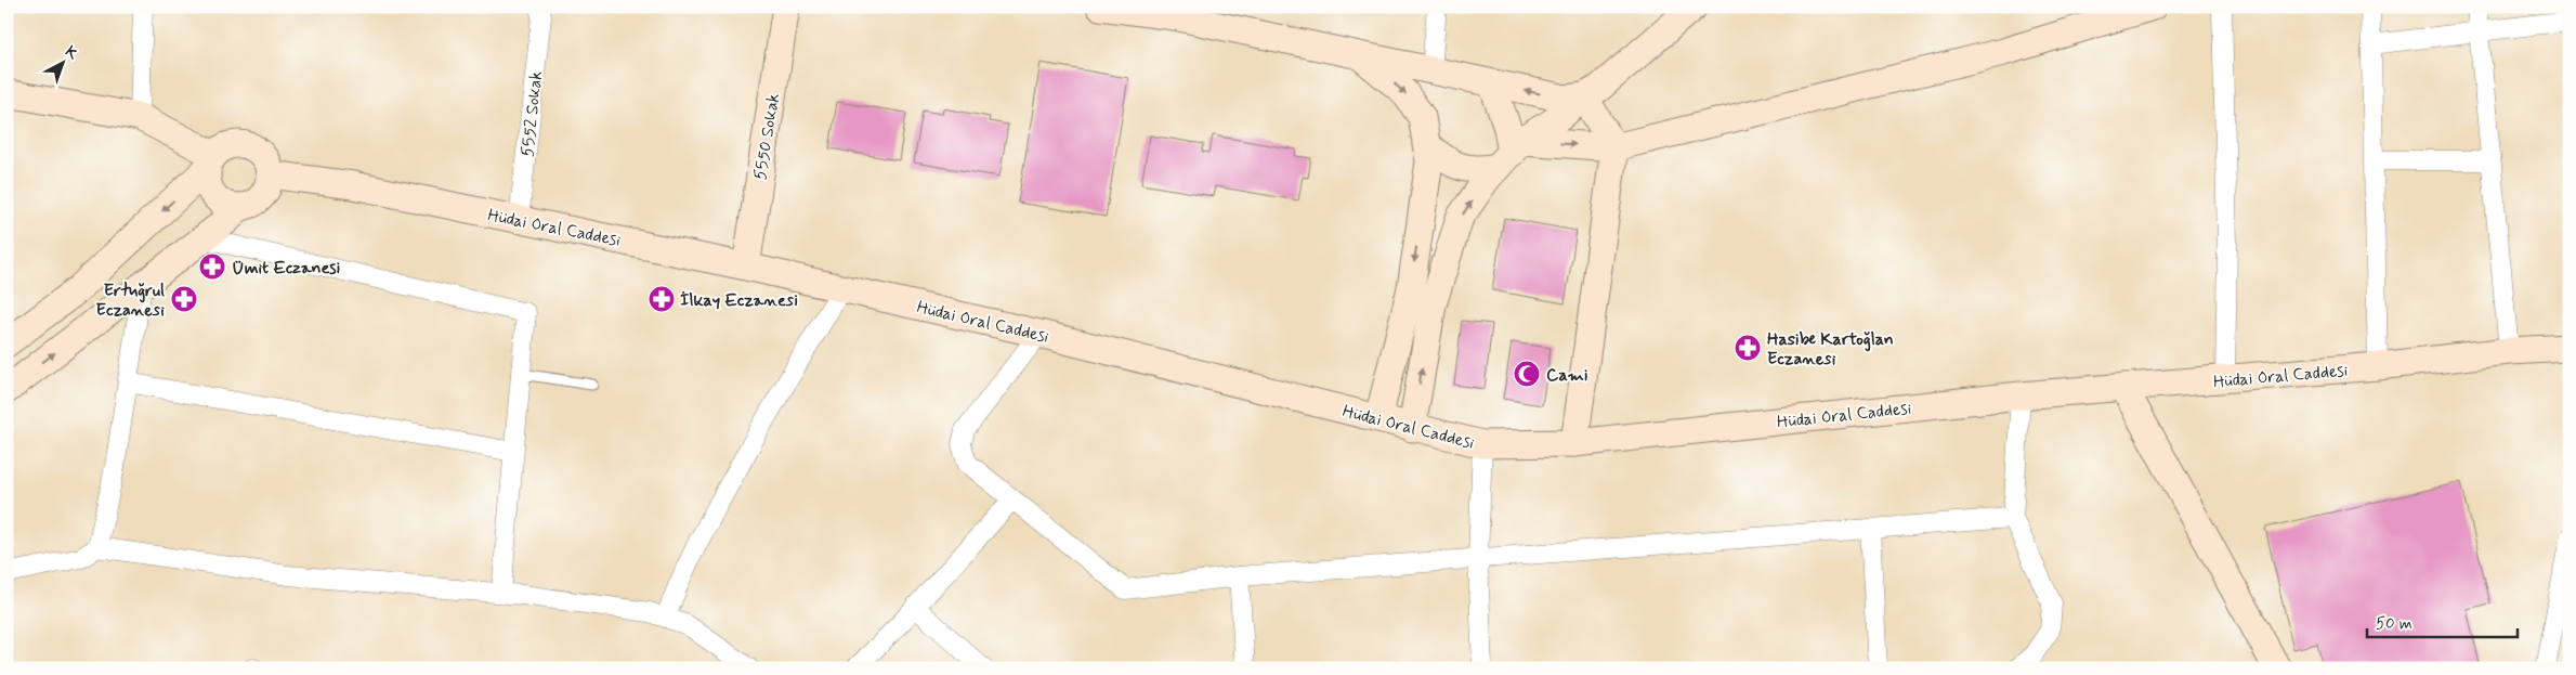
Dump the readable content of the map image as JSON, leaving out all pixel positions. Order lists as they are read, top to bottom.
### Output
{
  "streets": {
    "street": ["5552 Sokak", "5550 Sokak", "Hüdai Oral Caddesi"]
  },
  "crossings": [
    ["5552 Sokak", "Hüdai Oral Caddesi"],
    ["5550 Sokak", "Hüdai Oral Caddesi"]
  ],
  "places": {
    "pharmacy": [
      "Ümit Eczanesi",
      "Ertuğrul Eczanesi",
      "İlkay Eczanesi",
      "Hasibe Kartoğlan Eczanesi"
    ],
    "mosque": ["Cami"]
  },
  "scale_bar": "50 m",
  "north": "top right"
}
